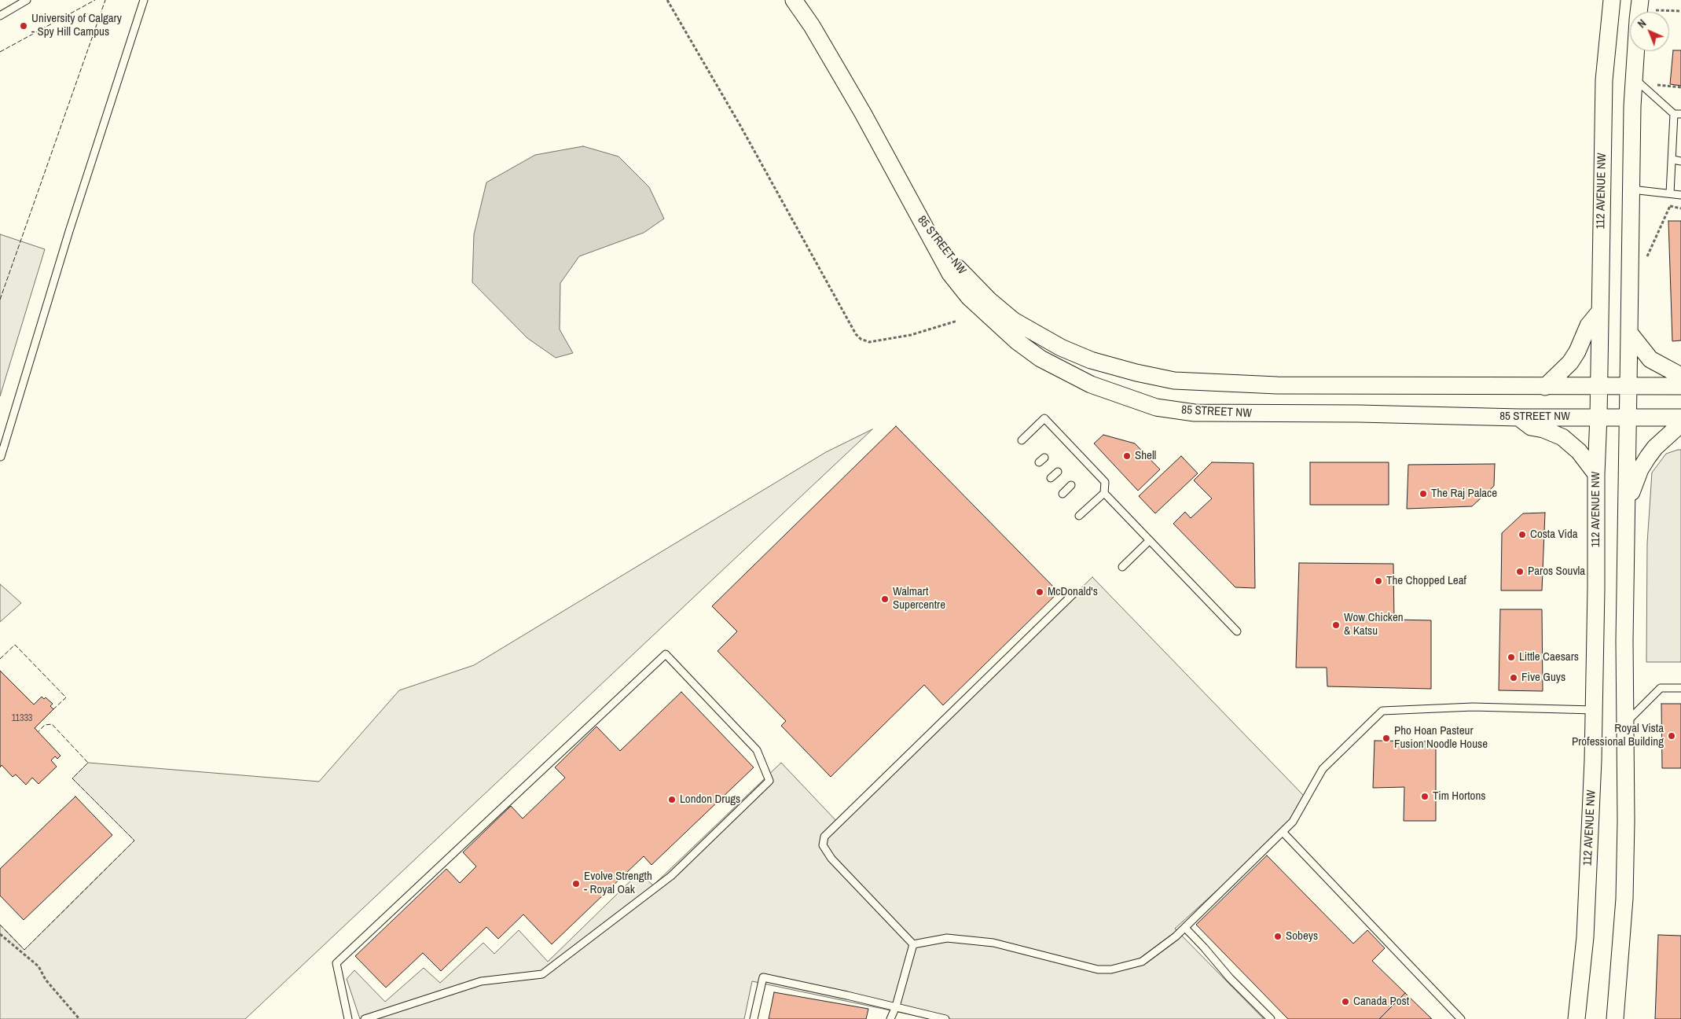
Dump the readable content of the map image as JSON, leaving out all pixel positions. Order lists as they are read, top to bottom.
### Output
{
  "streets": {
    "street": ["112 AVENUE NW", "85 STREET NW"]
  },
  "crossings": [
    ["112 AVENUE NW", "85 STREET NW"]
  ],
  "places": [
    "University of Calgary - Spy Hill Campus",
    "Shell",
    "The Raj Palace",
    "Costa Vida",
    "Paros Souvla",
    "The Chopped Leaf",
    "McDonald's",
    "Walmart Supercentre",
    "Wow Chicken & Katsu",
    "Little Caesars",
    "Five Guys",
    "Royal Vista Professional Building",
    "Pho Hoan Pasteur Fusion Noodle House",
    "Tim Hortons",
    "London Drugs",
    "Evolve Strength - Royal Oak",
    "Sobeys",
    "Canada Post"
  ],
  "house_numbers": ["11333"],
  "north": "top left"
}
